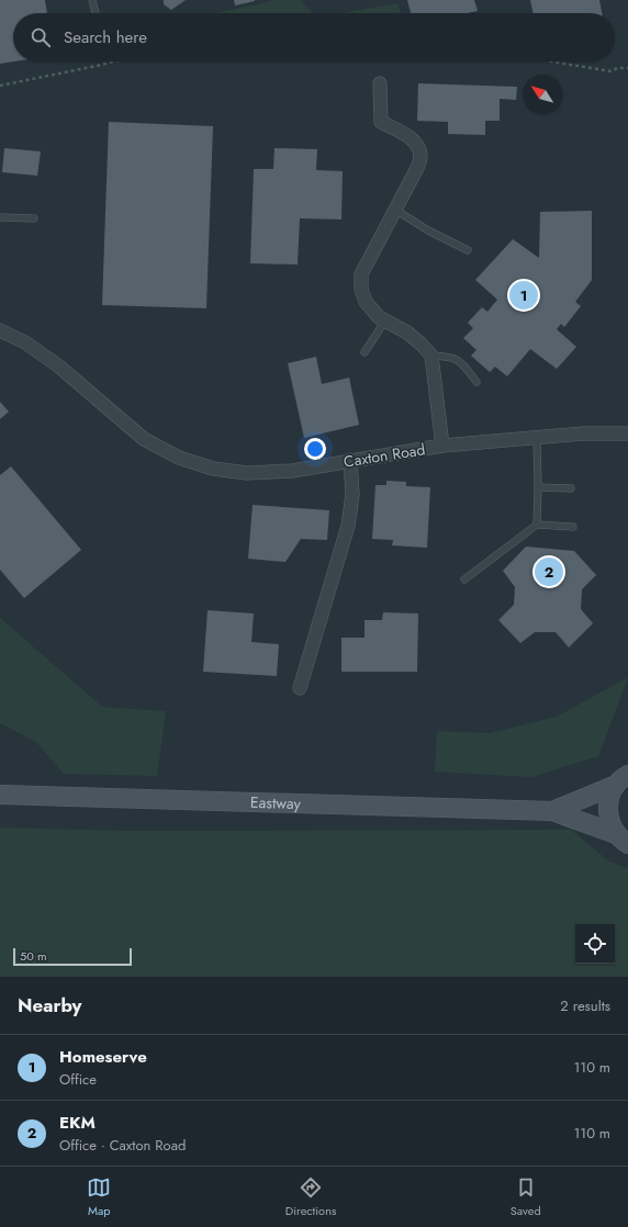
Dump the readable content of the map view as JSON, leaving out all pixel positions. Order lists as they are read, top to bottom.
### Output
{
  "streets": {
    "main road": ["Eastway"],
    "street": ["Caxton Road"]
  },
  "scale_bar": "50 m",
  "north": "top left",
  "page": {
    "search": "Search here",
    "pins": ["1", "2"],
    "scale": "50 m",
    "heading": ["Nearby", "2 results"],
    "list": [
      {
        "mark": "1",
        "name": "Homeserve",
        "note": "Office",
        "value": "110 m"
      },
      {
        "mark": "2",
        "name": "EKM",
        "note": "Office · Caxton Road",
        "value": "110 m"
      }
    ],
    "nav": ["Map", "Directions", "Saved"]
  }
}
